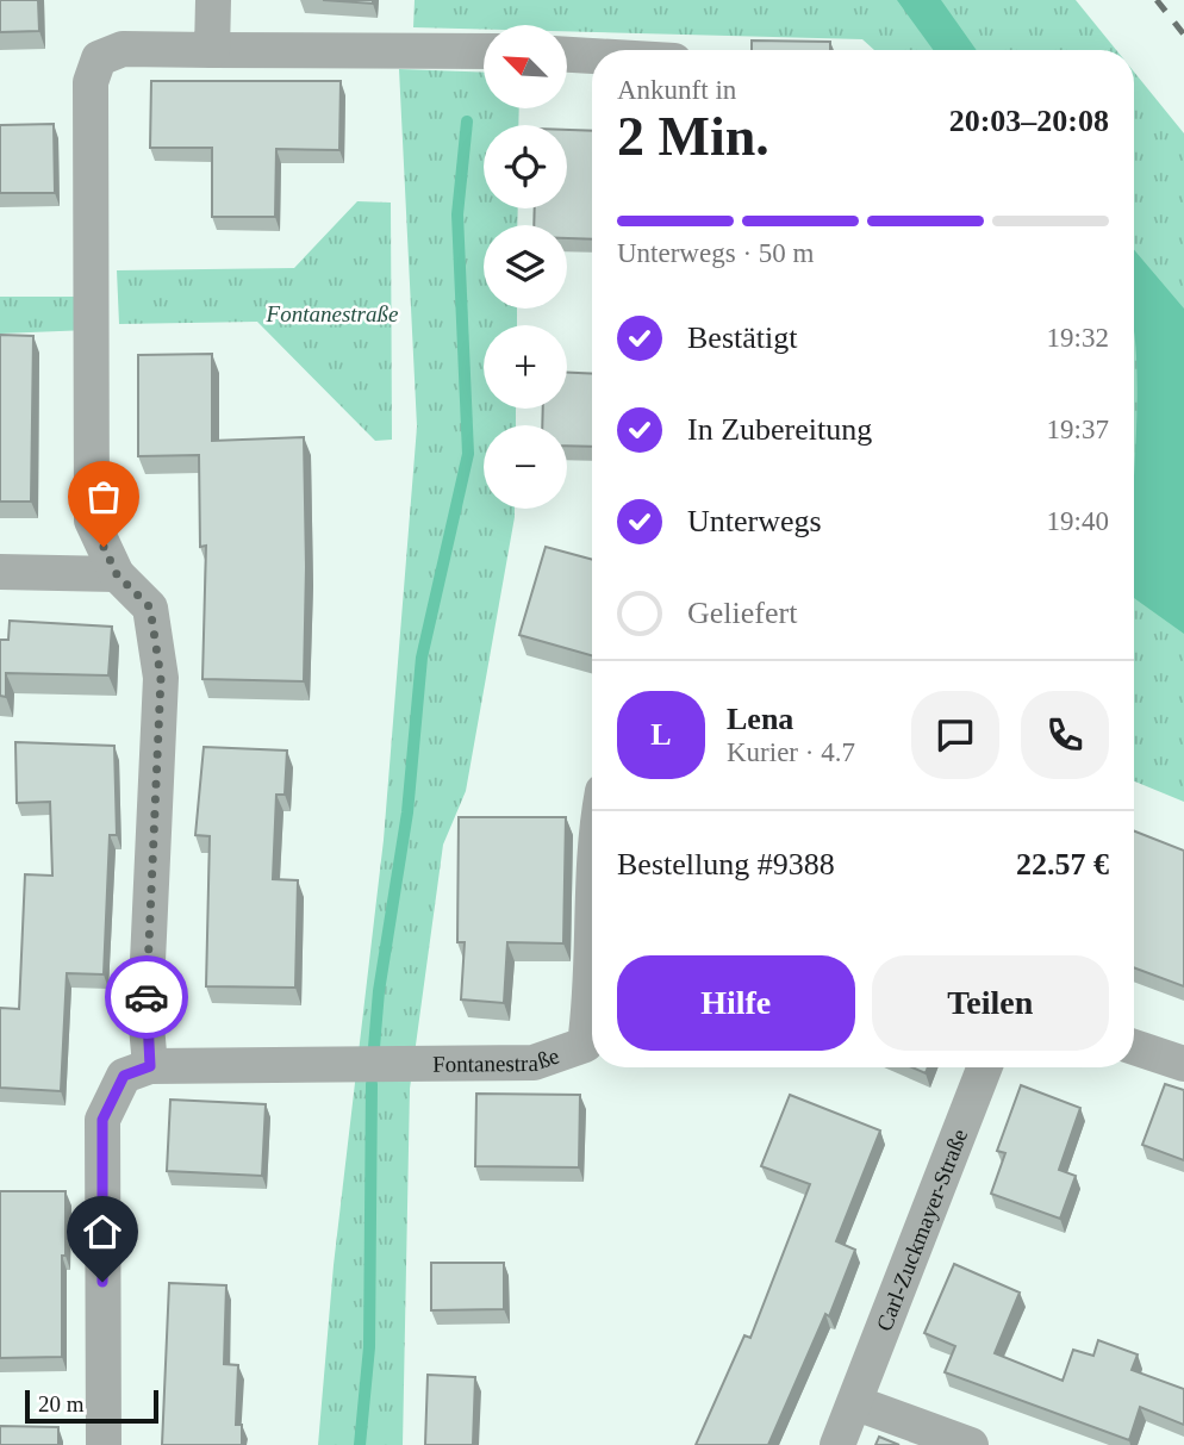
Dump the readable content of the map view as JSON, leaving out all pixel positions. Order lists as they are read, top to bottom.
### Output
{
  "streets": {
    "street": ["Fontanestraße", "Carl-Zuckmayer-Straße"]
  },
  "parks": ["Fontanestraße"],
  "scale_bar": "20 m",
  "north": "top left",
  "page": {
    "map_buttons": ["+", "−"],
    "heading": ["2 Min.", "Ankunft in", "20:03–20:08"],
    "panel": [
      "Lena",
      "Kurier · 4.7",
      "Bestellung #9388",
      "22.57 €"
    ],
    "bar": "Unterwegs · 50 m",
    "list": [
      ["Bestätigt", "19:32"],
      ["In Zubereitung", "19:37"],
      ["Unterwegs", "19:40"],
      "Geliefert"
    ],
    "round": "L",
    "buttons": ["Hilfe", "Teilen"],
    "scale": "20 m"
  }
}
